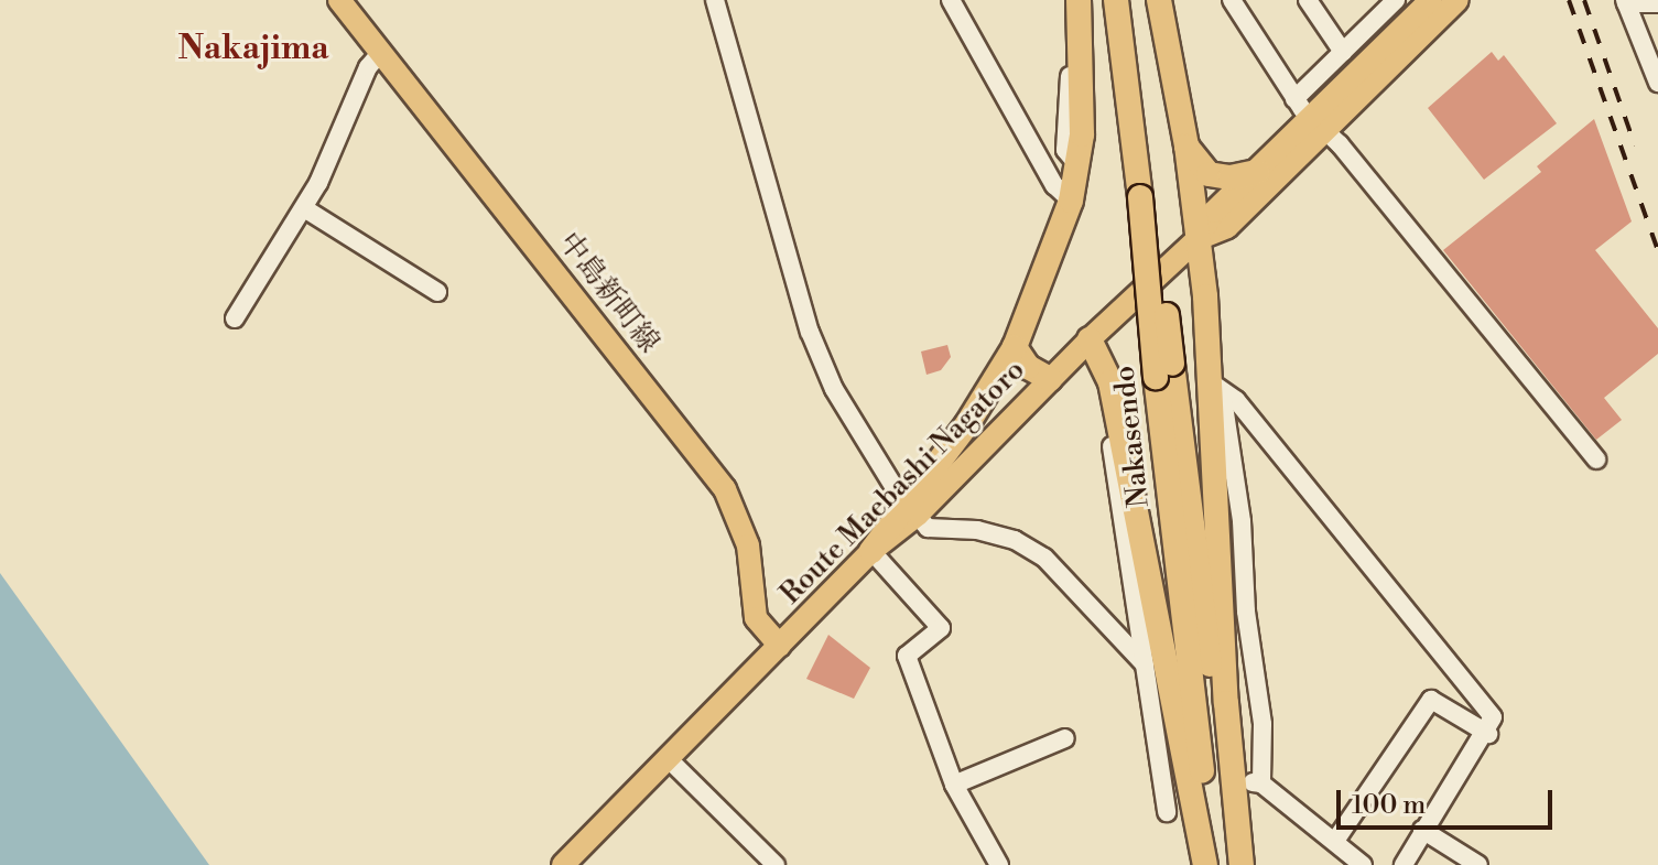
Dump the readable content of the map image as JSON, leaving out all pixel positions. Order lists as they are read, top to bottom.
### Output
{
  "streets": {
    "highway": ["Nakasendo"],
    "main road": ["中島新町線", "Route Maebashi Nagatoro"]
  },
  "crossings": [
    ["中島新町線", "Route Maebashi Nagatoro"]
  ],
  "districts": ["Nakajima"],
  "scale_bar": "100 m"
}
